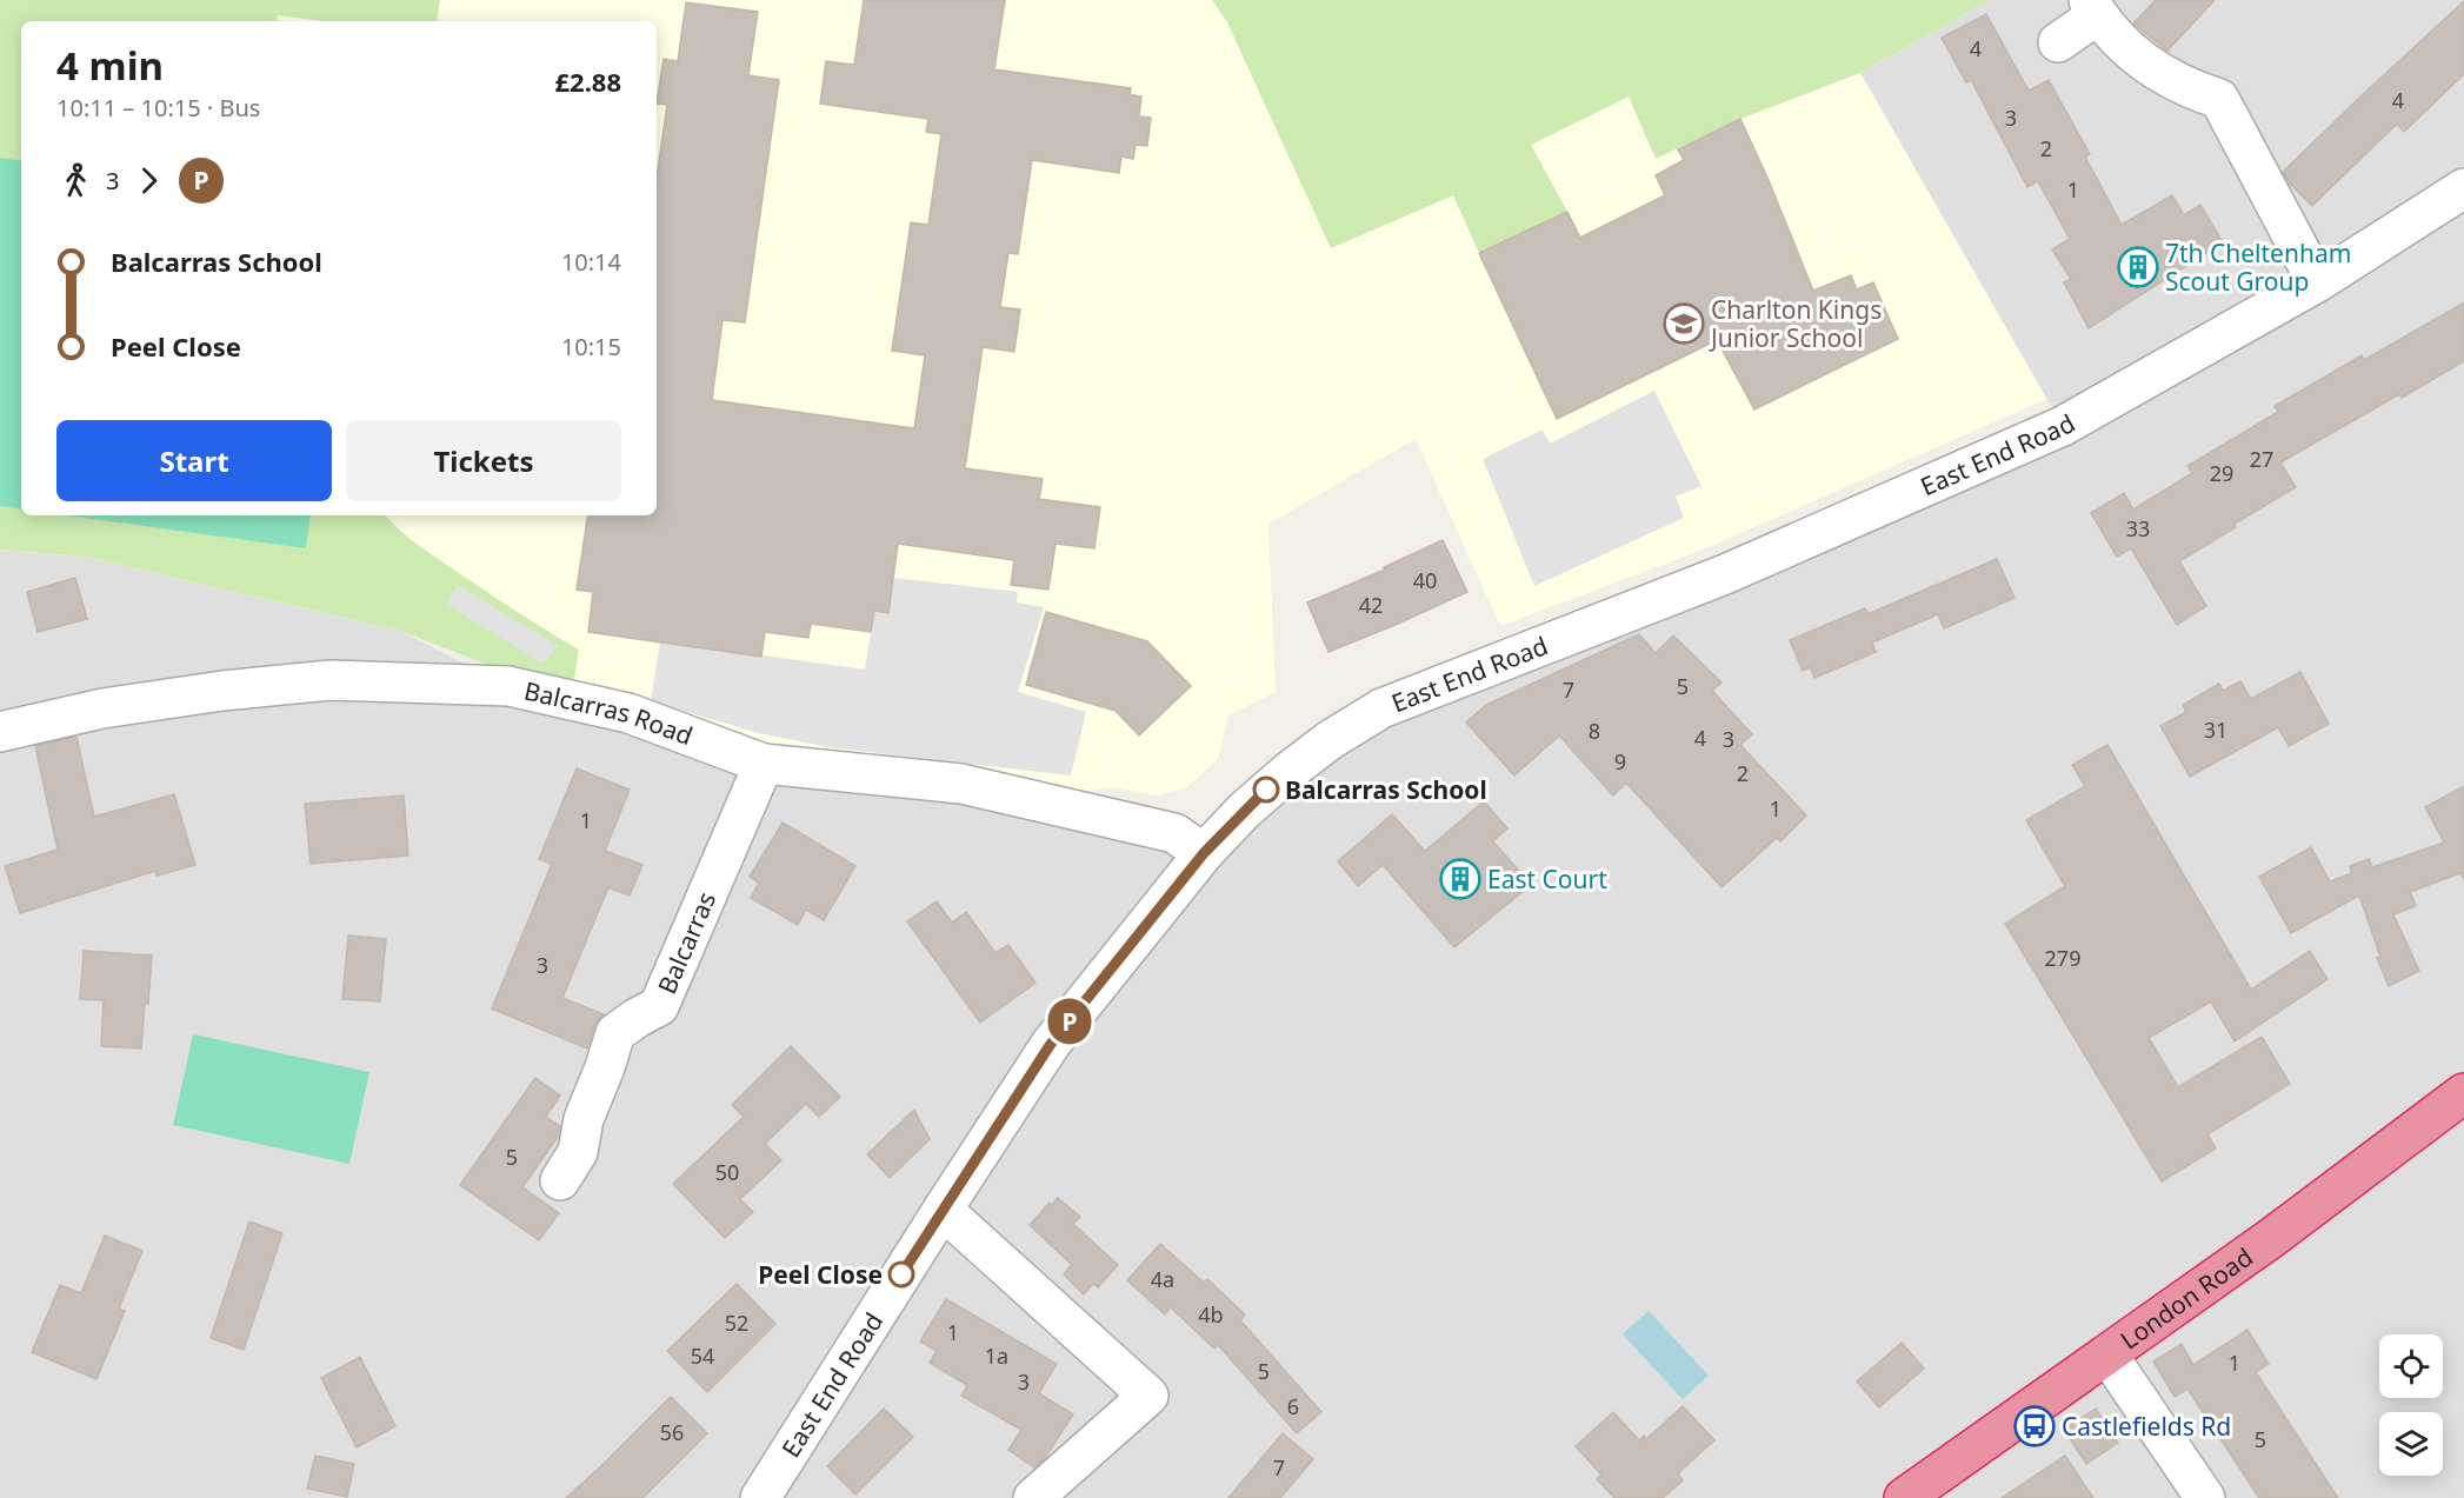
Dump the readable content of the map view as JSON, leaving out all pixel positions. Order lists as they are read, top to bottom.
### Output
{
  "streets": {
    "highway": ["London Road"],
    "street": ["East End Road", "Balcarras Road", "Balcarras"]
  },
  "crossings": [
    ["East End Road", "Balcarras Road"],
    ["Balcarras Road", "Balcarras"]
  ],
  "places": {
    "building": ["7th Cheltenham Scout Group", "East Court"],
    "school or university": ["Charlton Kings Junior School"],
    "other": ["Balcarras School", "Peel Close"],
    "bus stop": ["Castlefields Rd"]
  },
  "lines": ["bus line P"],
  "house_numbers": [
    "4",
    "4",
    "3",
    "2",
    "1",
    "27",
    "29",
    "33",
    "40",
    "42",
    "5",
    "7",
    "31",
    "8",
    "4",
    "3",
    "9",
    "2",
    "1",
    "1",
    "279",
    "3",
    "5",
    "50",
    "4a",
    "4b",
    "52",
    "1",
    "54",
    "1a",
    "1",
    "5",
    "3",
    "6",
    "56",
    "5",
    "7"
  ],
  "page": {
    "on_map": "P",
    "heading": ["4 min", "10:11 – 10:15 · Bus", "£2.88"],
    "legs": ["3", "P"],
    "list": [
      {
        "name": "Balcarras School",
        "value": "10:14"
      },
      {
        "name": "Peel Close",
        "value": "10:15"
      }
    ],
    "buttons": ["Start", "Tickets"]
  }
}
